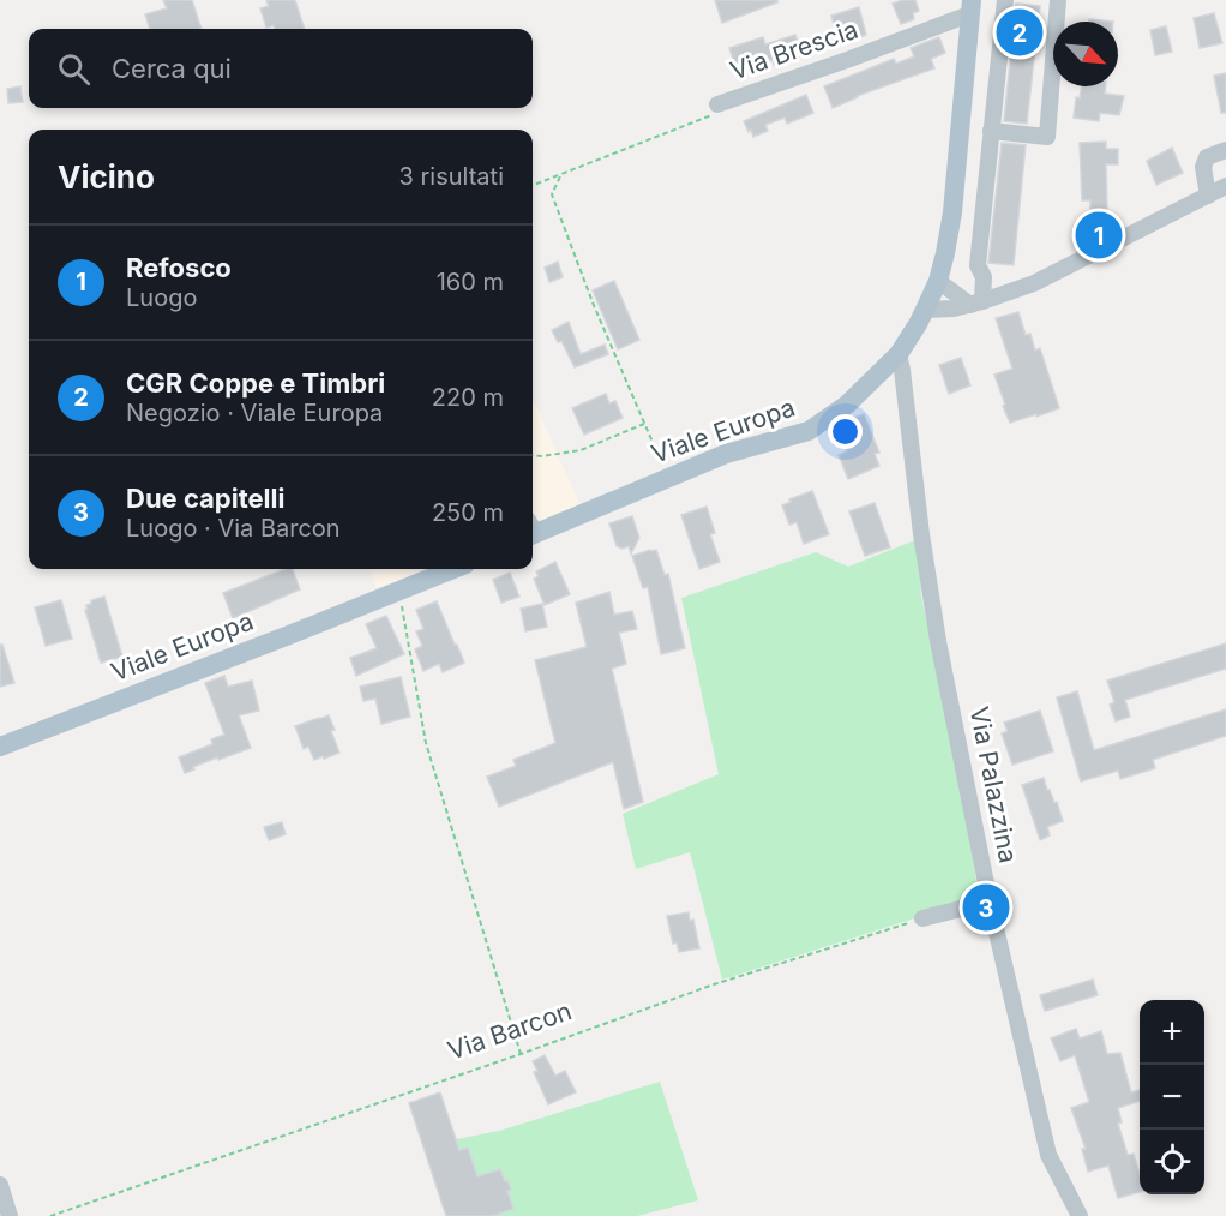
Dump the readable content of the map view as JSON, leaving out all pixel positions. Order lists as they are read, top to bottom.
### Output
{
  "streets": {
    "main road": ["Viale Europa"],
    "street": ["Via Brescia", "Via Palazzina"],
    "path": ["Via Barcon"]
  },
  "crossings": [
    ["Via Brescia", "Viale Europa"],
    ["Viale Europa", "Via Palazzina"]
  ],
  "north": "bottom right",
  "page": {
    "pins": ["2", "1", "3"],
    "search": "Cerca qui",
    "heading": ["Vicino", "3 risultati"],
    "list": [
      {
        "mark": "1",
        "name": "Refosco",
        "note": "Luogo",
        "value": "160 m"
      },
      {
        "mark": "2",
        "name": "CGR Coppe e Timbri",
        "note": "Negozio · Viale Europa",
        "value": "220 m"
      },
      {
        "mark": "3",
        "name": "Due capitelli",
        "note": "Luogo · Via Barcon",
        "value": "250 m"
      }
    ],
    "map_buttons": ["+", "−"]
  }
}
